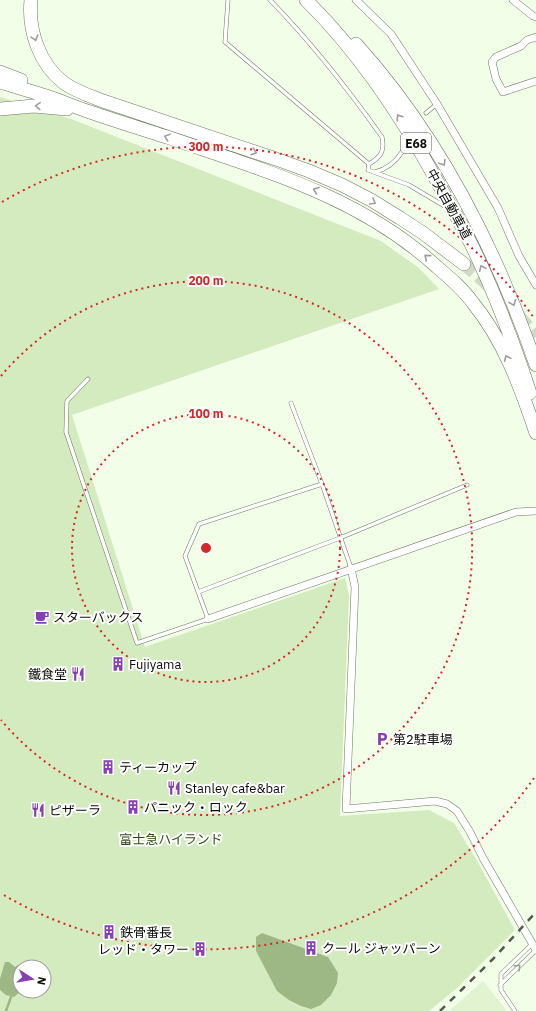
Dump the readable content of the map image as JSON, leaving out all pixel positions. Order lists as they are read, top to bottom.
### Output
{
  "streets": {
    "highway": ["E68", "中央自動車道"]
  },
  "parks": ["富士急ハイランド"],
  "places": {
    "cafe": ["スターバックス"],
    "building": [
      "Fujiyama",
      "ティーカップ",
      "パニック・ロック",
      "鉄骨番長",
      "クール ジャッパーン",
      "レッド・タワー"
    ],
    "restaurant": ["鐵食堂", "Stanley cafe&bar", "ピザーラ"],
    "parking": ["第2駐車場"]
  },
  "north": "right",
  "rings": ["300 m", "200 m", "100 m"]
}
